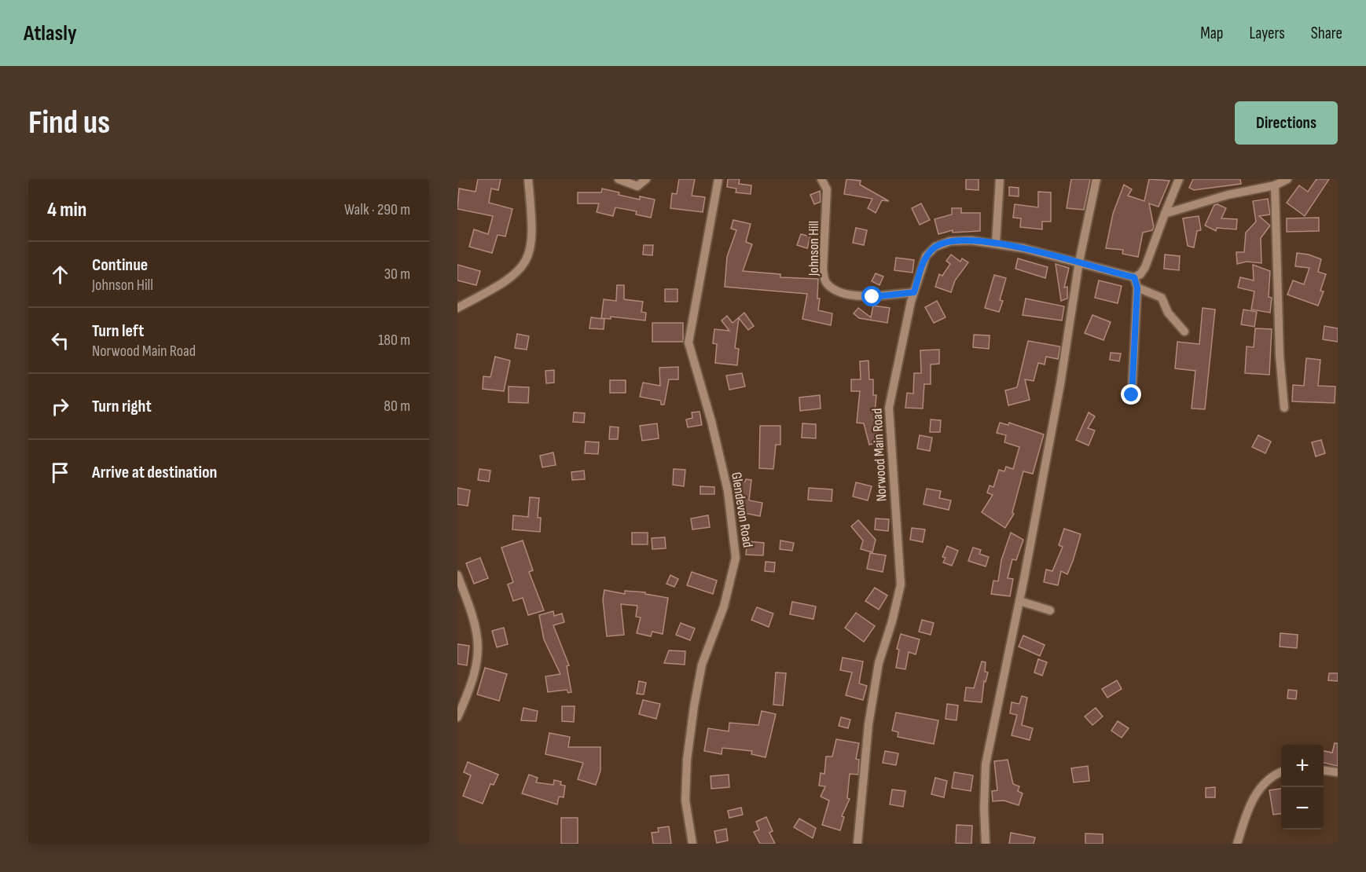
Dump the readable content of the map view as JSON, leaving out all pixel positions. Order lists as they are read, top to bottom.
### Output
{
  "streets": {
    "street": ["Johnson Hill", "Norwood Main Road", "Glendevon Road"]
  },
  "crossings": [
    ["Johnson Hill", "Norwood Main Road"]
  ],
  "page": {
    "header": "Atlasly",
    "nav": ["Map", "Layers", "Share"],
    "buttons": "Directions",
    "title": "Find us",
    "heading": ["4 min", "Walk · 290 m"],
    "list": [
      ["Continue", "Johnson Hill", "30 m"],
      ["Turn left", "Norwood Main Road", "180 m"],
      ["Turn right", "80 m"],
      "Arrive at destination"
    ],
    "map_buttons": ["+", "−"]
  }
}
